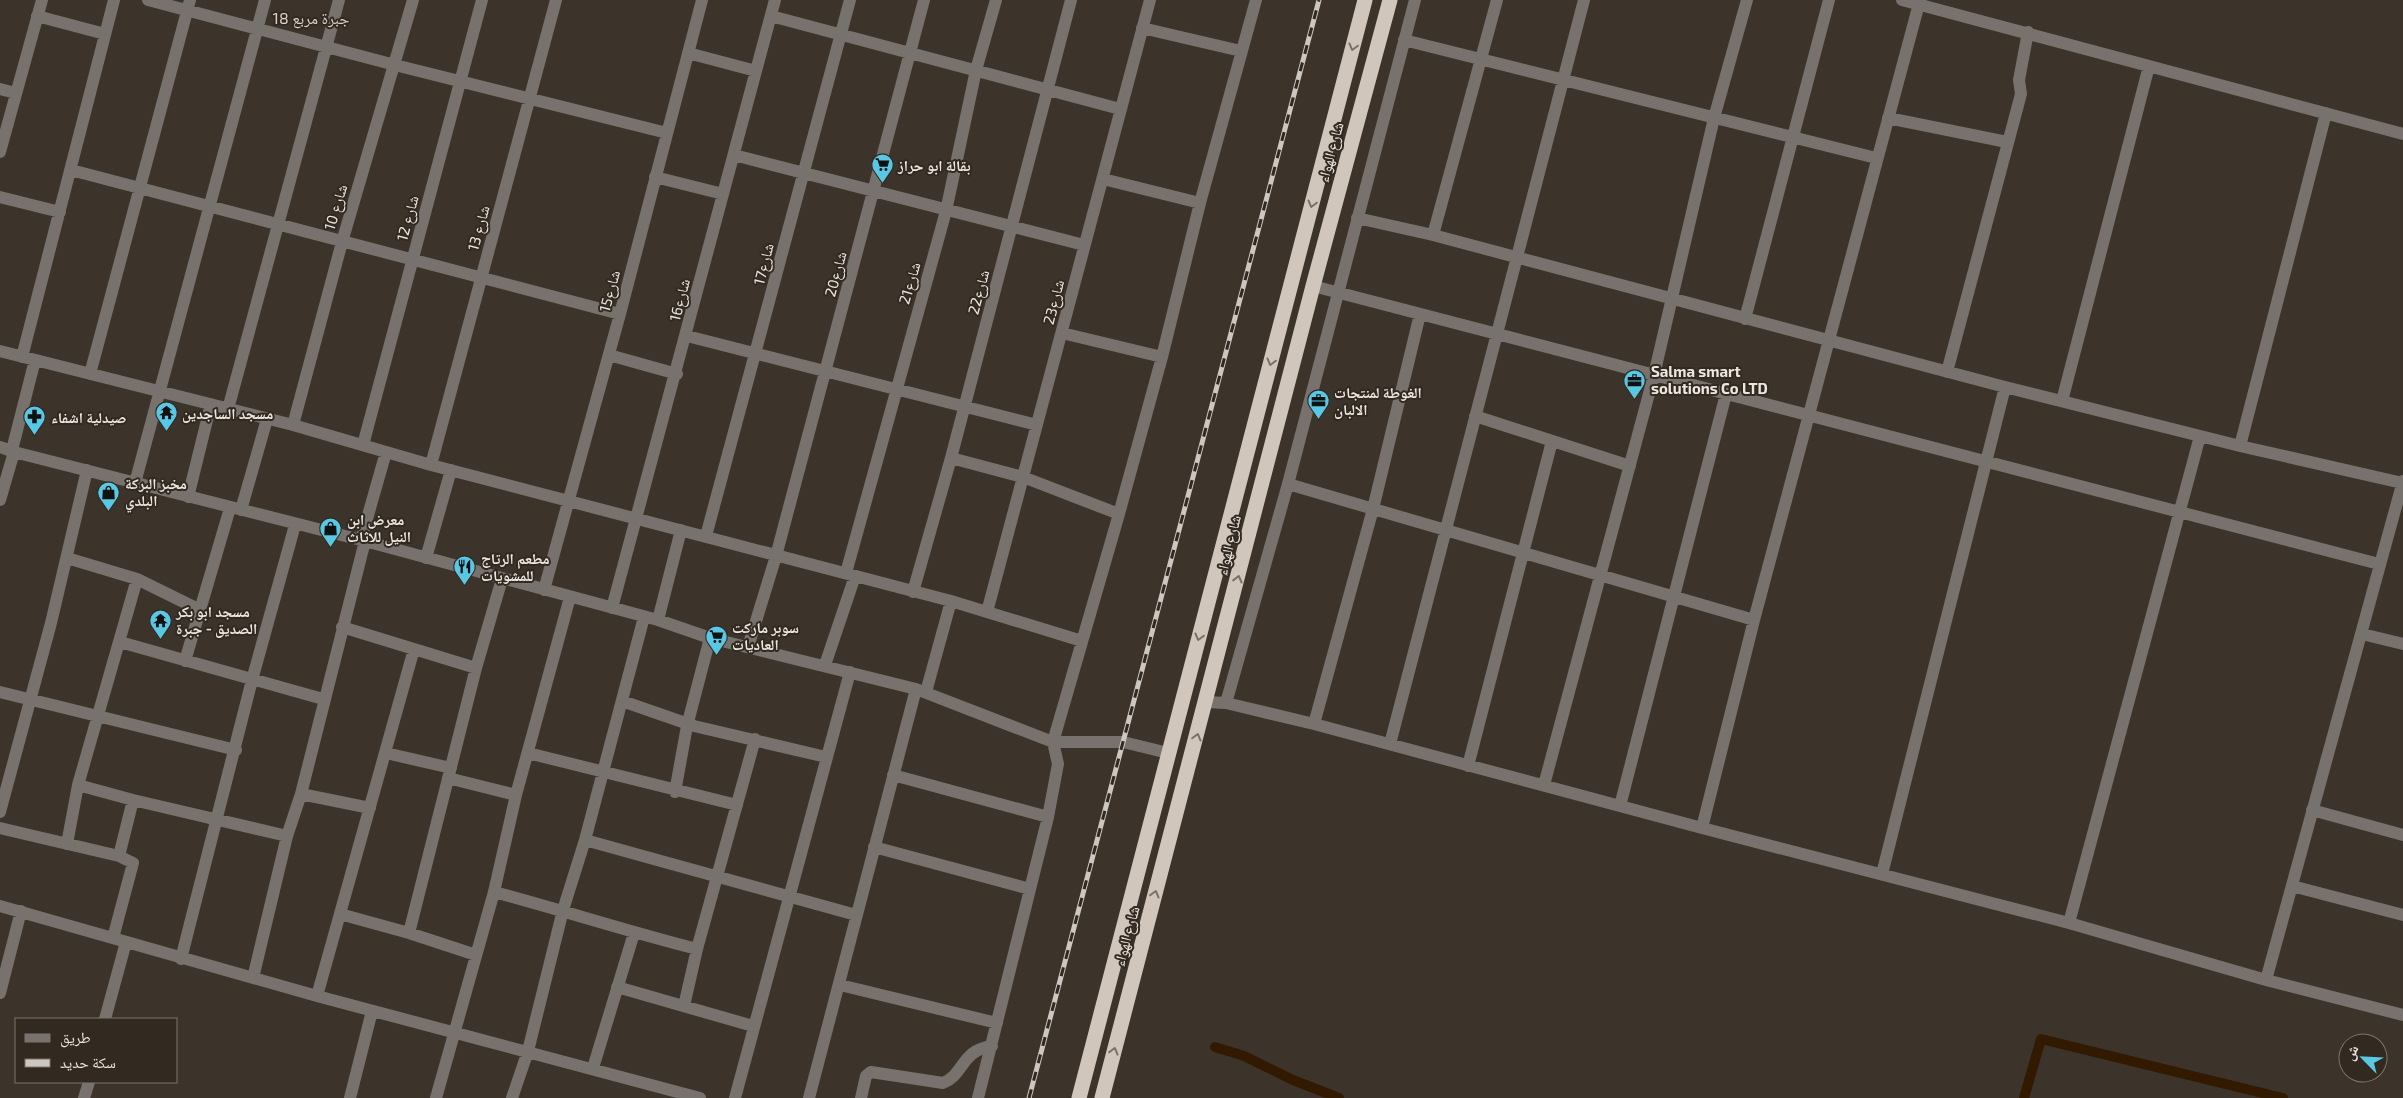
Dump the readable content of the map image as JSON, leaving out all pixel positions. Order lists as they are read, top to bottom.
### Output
{
  "streets": {
    "highway": ["شارع الهواء"],
    "street": [
      "شارع 10",
      "شارع 12",
      "شارع 13",
      "شارع17",
      "شارع20",
      "شارع21",
      "شارع15",
      "شارع22",
      "شارع16",
      "شارع23"
    ]
  },
  "districts": ["جبرة مربع 18"],
  "places": {
    "supermarket": ["بقالة ابو حراز", "سوبر ماركت العاديات"],
    "office": ["Salma smart solutions Co LTD", "الغوطة لمنتجات الالبان"],
    "temple": ["مسجد الساجدين", "مسجد ابو بكر الصديق - جبرة"],
    "pharmacy": ["صيدلية اشفاء"],
    "shop": ["مخبز البركة البلدي", "معرض ابن النيل للاثاث"],
    "restaurant": ["مطعم الرتاج للمشويات"]
  },
  "legend": ["طريق", "سكة حديد"],
  "north": "top left"
}
